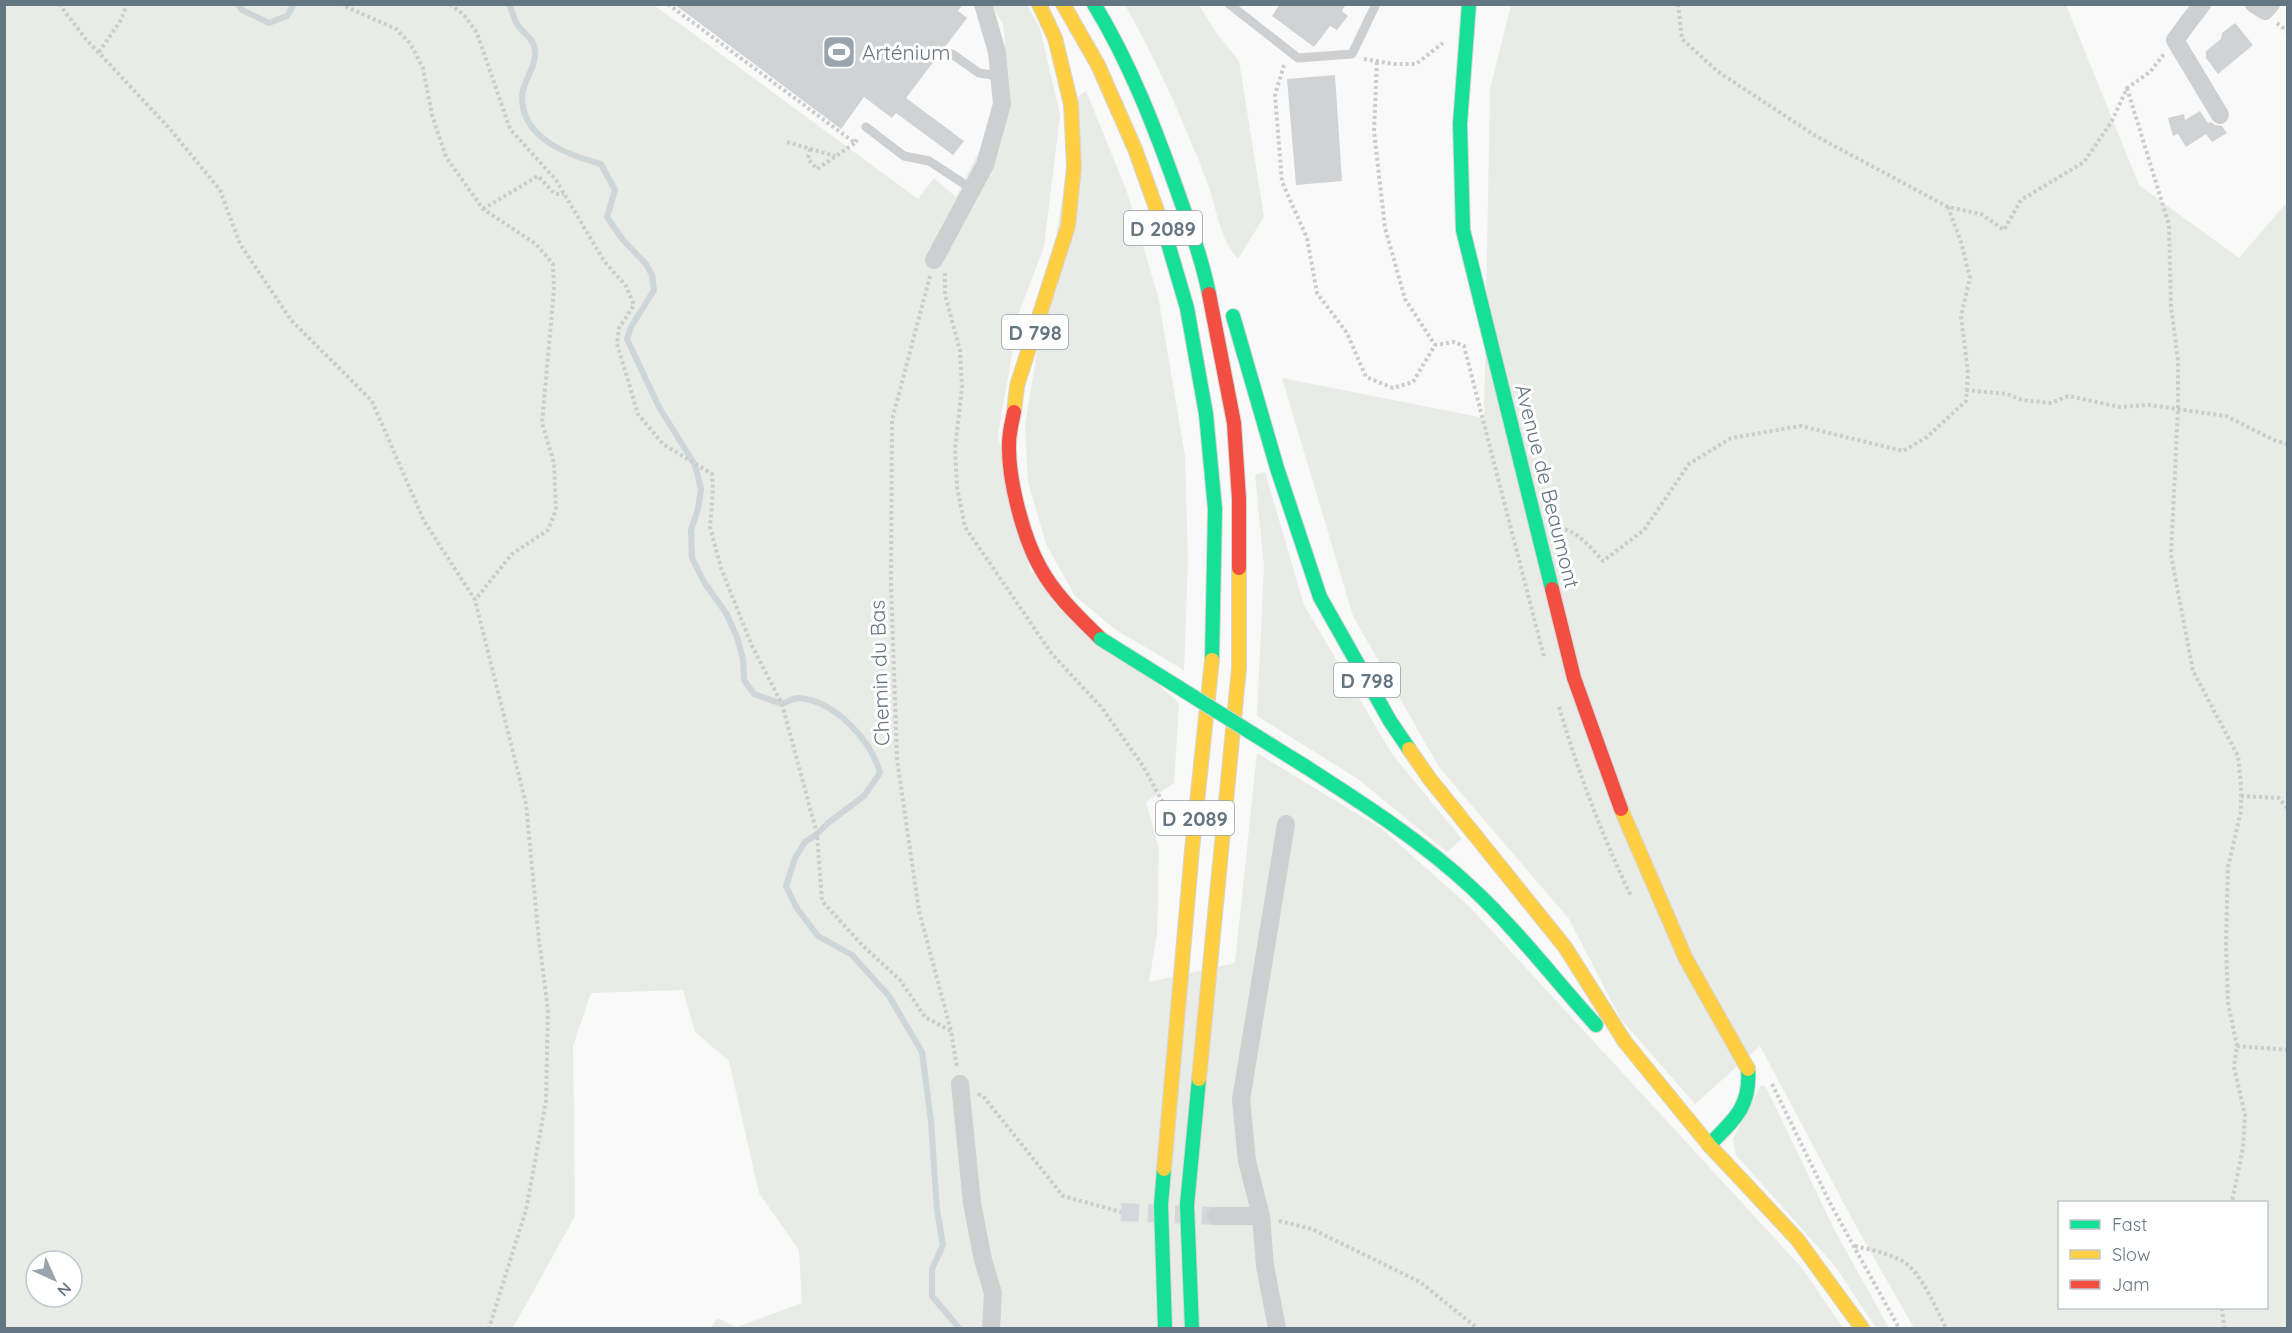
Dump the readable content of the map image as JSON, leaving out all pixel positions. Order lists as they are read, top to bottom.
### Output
{
  "streets": {
    "main road": ["D 2089", "D 798", "Avenue de Beaumont"],
    "path": ["Chemin du Bas"]
  },
  "crossings": [
    ["D 798", "Avenue de Beaumont"]
  ],
  "places": {
    "sports": ["Arténium"]
  },
  "legend": ["Fast", "Slow", "Jam"],
  "north": "bottom right"
}
